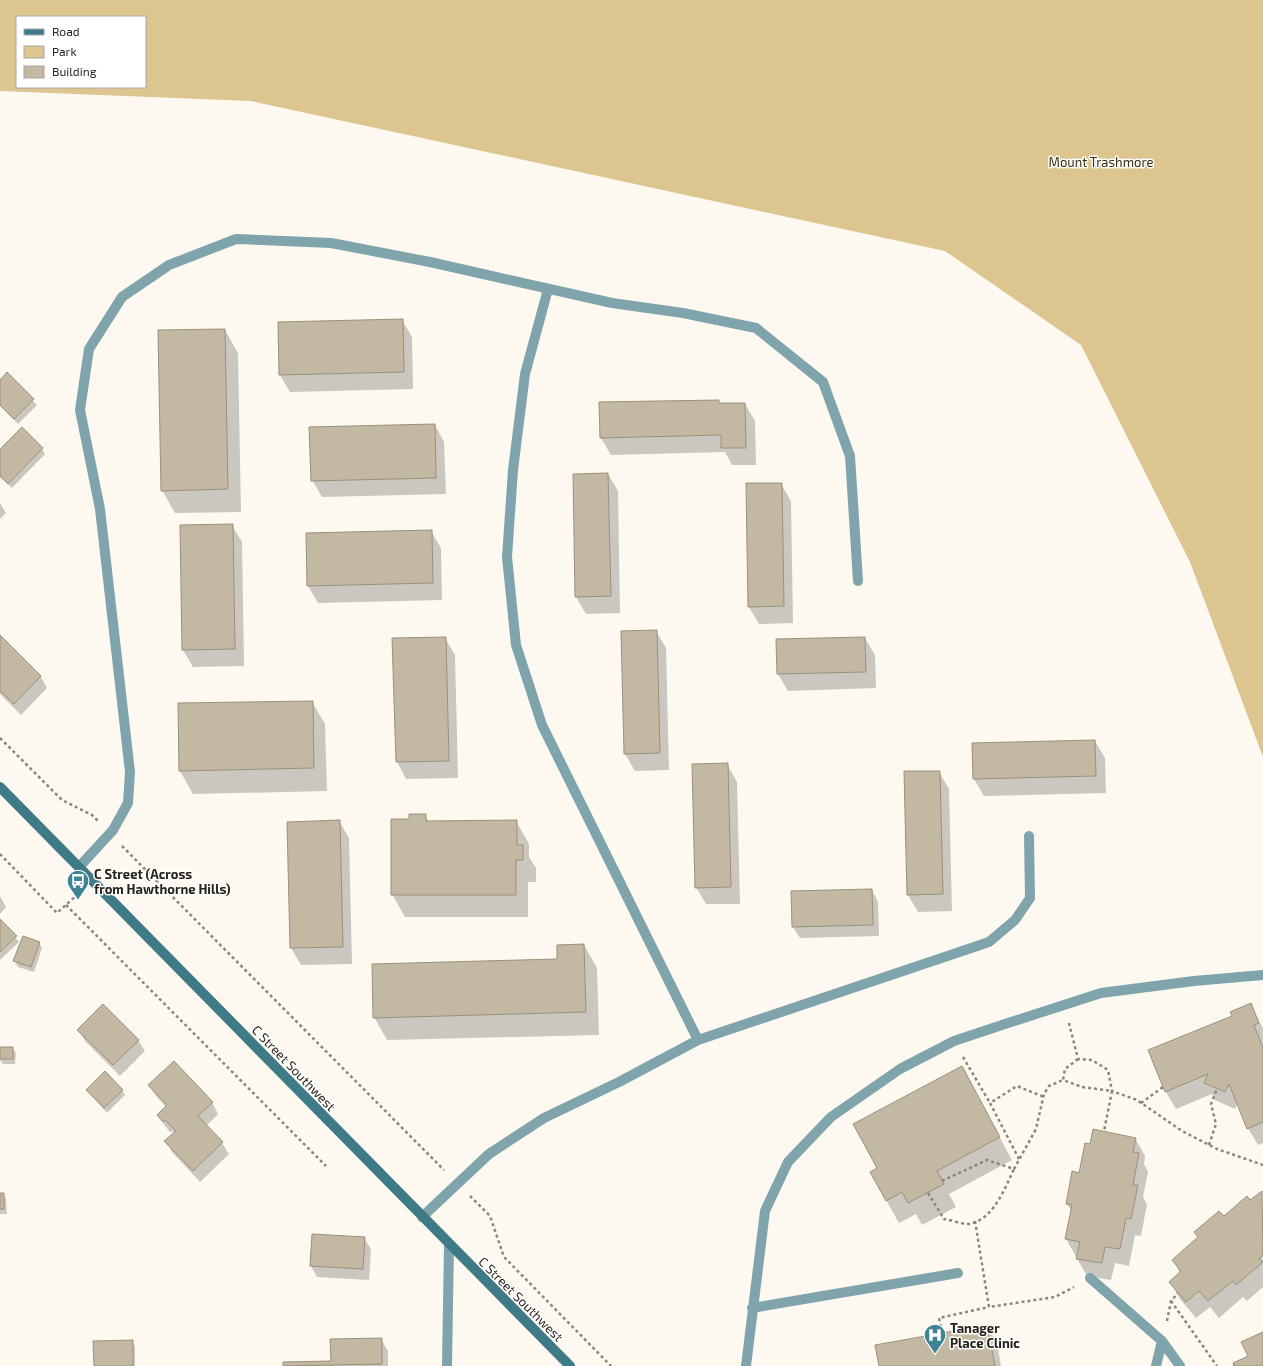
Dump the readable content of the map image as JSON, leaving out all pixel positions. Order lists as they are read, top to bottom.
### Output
{
  "streets": {
    "main road": ["C Street Southwest"]
  },
  "parks": ["Mount Trashmore"],
  "places": {
    "bus stop": ["C Street (Across from Hawthorne Hills)"],
    "hospital": ["Tanager Place Clinic"]
  },
  "legend": ["Road", "Park", "Building"]
}
